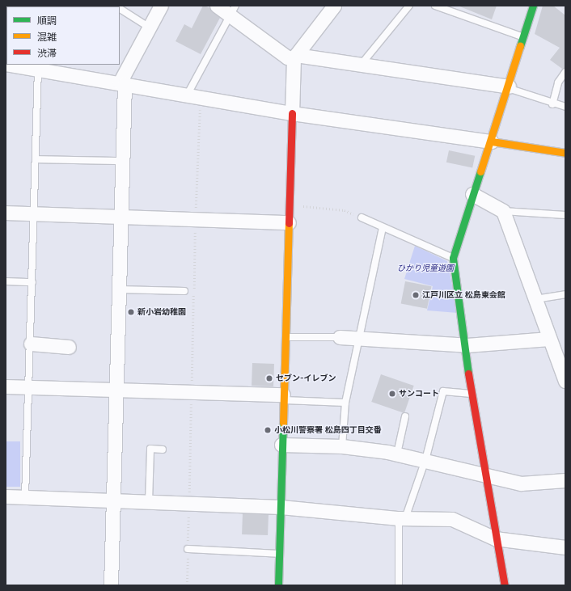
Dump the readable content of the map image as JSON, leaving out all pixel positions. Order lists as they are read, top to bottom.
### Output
{
  "parks": ["ひかり児童遊園"],
  "places": [
    "江戸川区立 松島東会館",
    "新小岩幼稚園",
    "セブン-イレブン",
    "サンコート",
    "小松川警察署 松島四丁目交番"
  ],
  "legend": ["順調", "混雑", "渋滞"]
}
